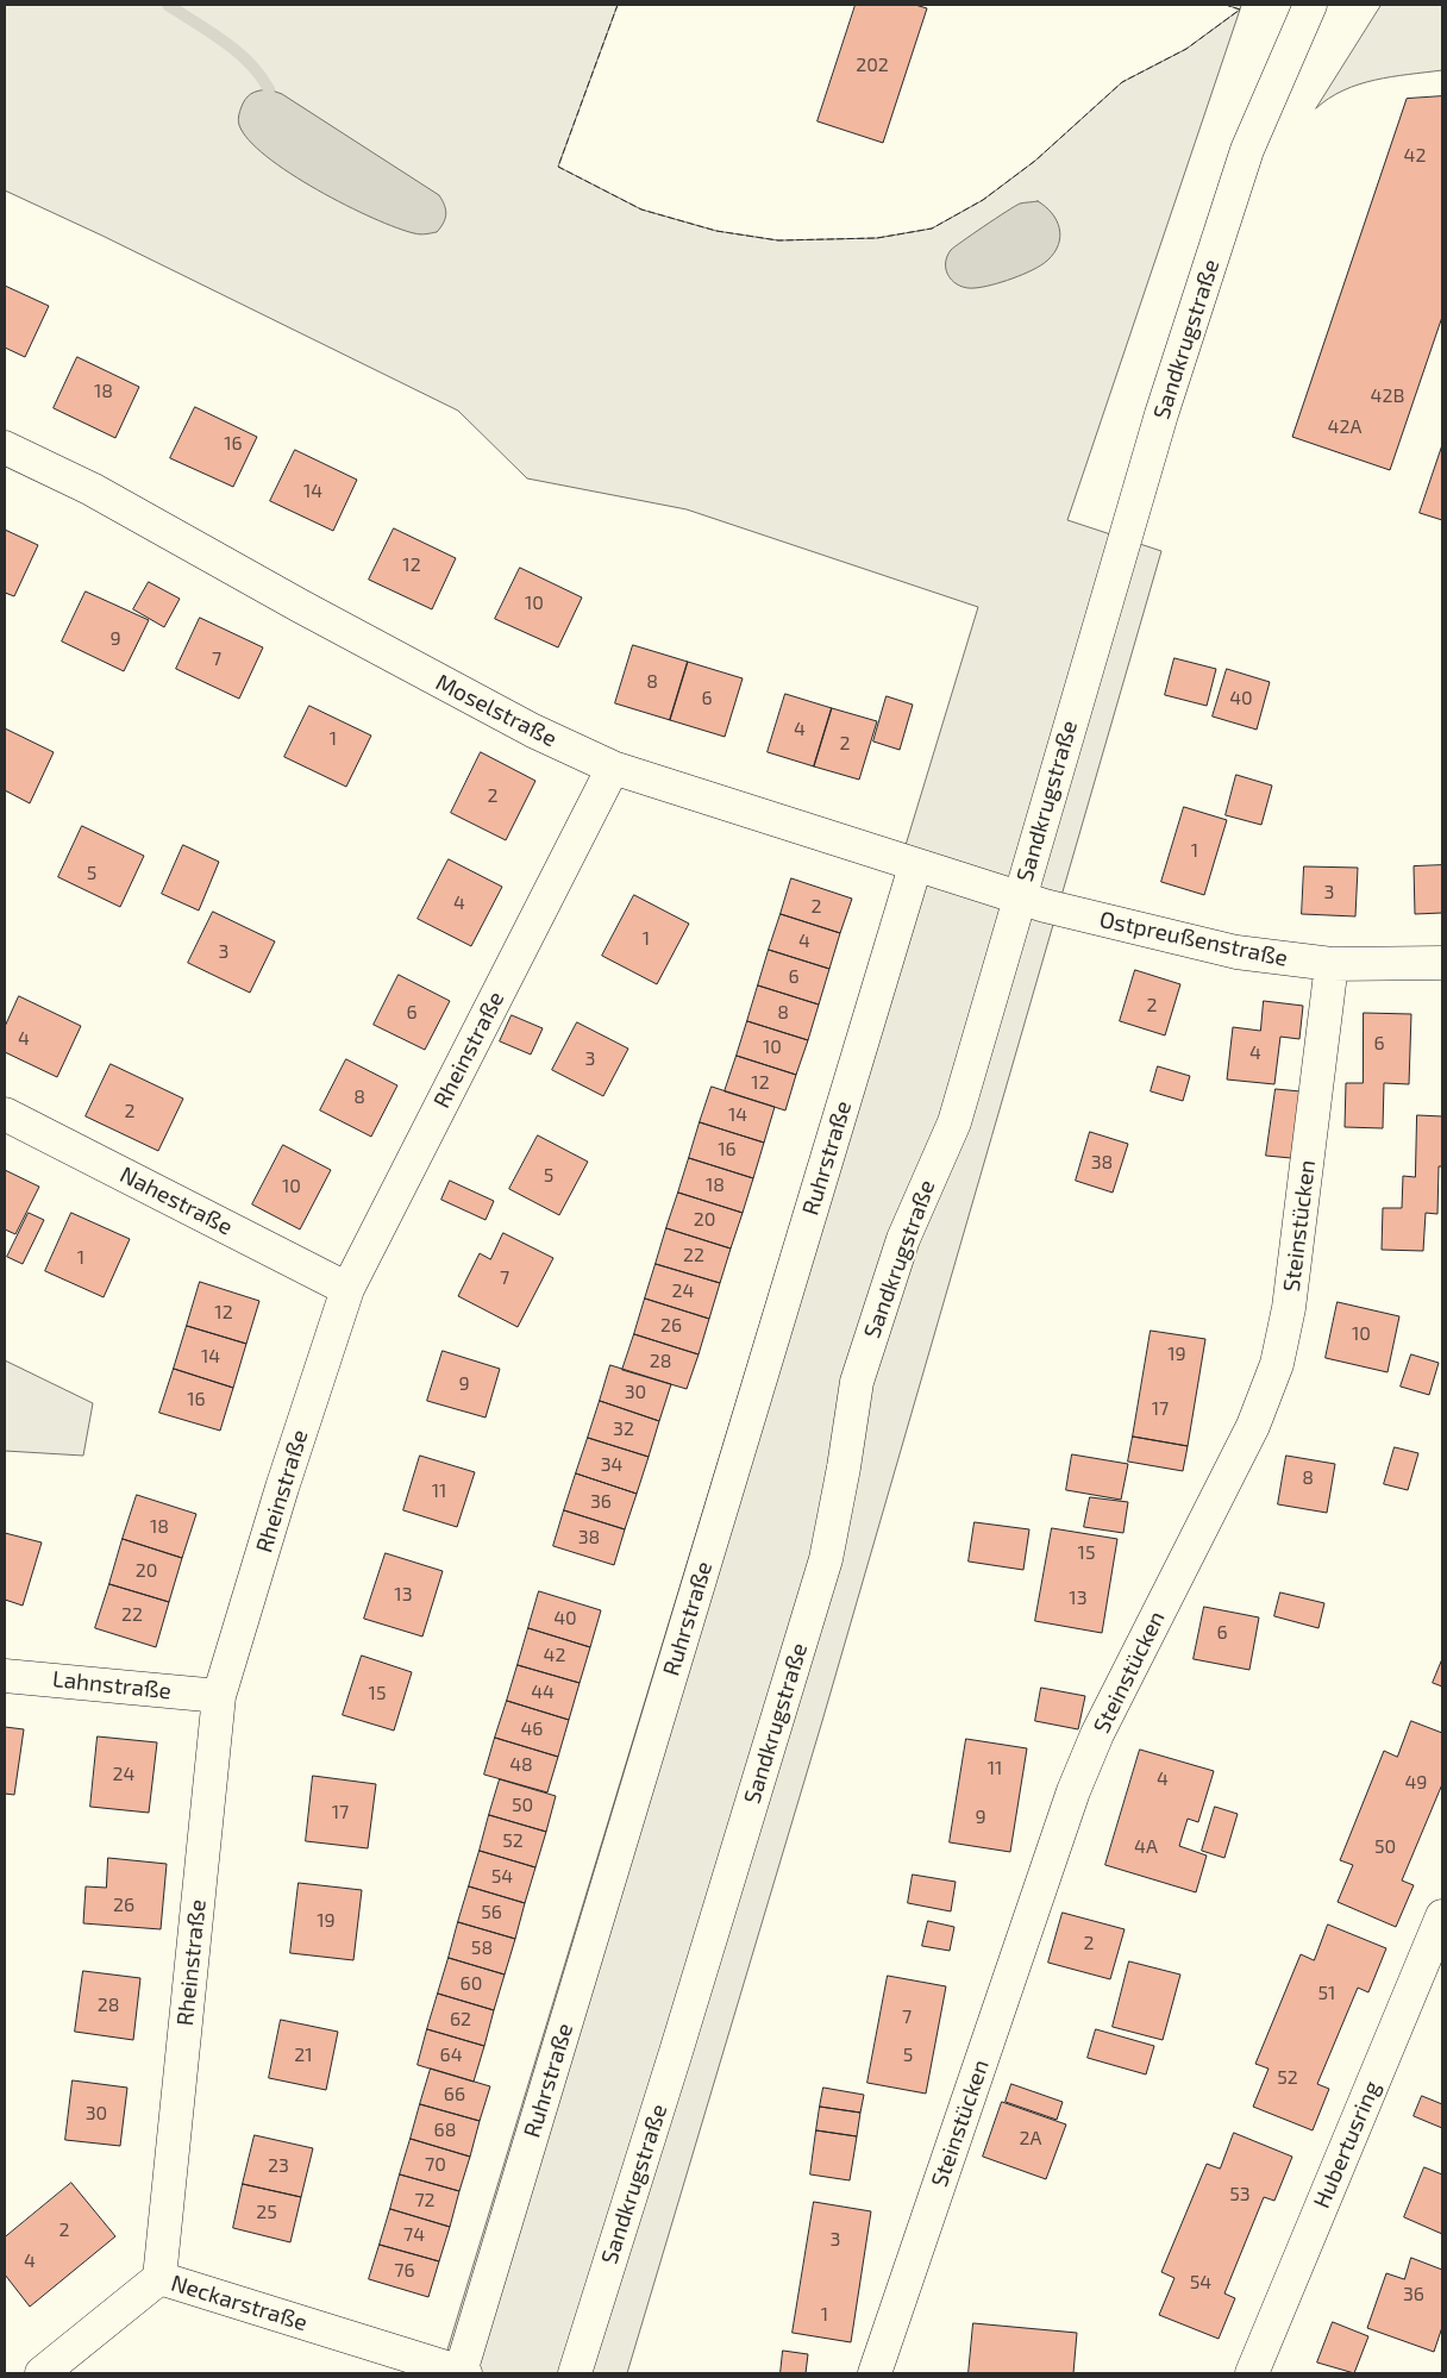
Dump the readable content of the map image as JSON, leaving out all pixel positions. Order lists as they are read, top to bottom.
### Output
{
  "streets": {
    "street": [
      "Sandkrugstraße",
      "Moselstraße",
      "Ostpreußenstraße",
      "Rheinstraße",
      "Ruhrstraße",
      "Nahestraße",
      "Steinstücken",
      "Lahnstraße",
      "Hubertusring",
      "Neckarstraße"
    ]
  },
  "crossings": [
    ["Sandkrugstraße", "Moselstraße"],
    ["Sandkrugstraße", "Ostpreußenstraße"],
    ["Moselstraße", "Ostpreußenstraße"],
    ["Moselstraße", "Rheinstraße"],
    ["Moselstraße", "Ruhrstraße"],
    ["Ostpreußenstraße", "Steinstücken"],
    ["Rheinstraße", "Nahestraße"],
    ["Rheinstraße", "Lahnstraße"],
    ["Rheinstraße", "Neckarstraße"],
    ["Ruhrstraße", "Neckarstraße"]
  ],
  "house_numbers": [
    "202",
    "42",
    "18",
    "42B",
    "42A",
    "16",
    "14",
    "12",
    "10",
    "9",
    "7",
    "8",
    "6",
    "40",
    "4",
    "1",
    "2",
    "2",
    "1",
    "5",
    "3",
    "4",
    "2",
    "1",
    "4",
    "3",
    "6",
    "2",
    "6",
    "8",
    "4",
    "6",
    "10",
    "4",
    "3",
    "12",
    "8",
    "2",
    "14",
    "16",
    "38",
    "5",
    "18",
    "10",
    "20",
    "22",
    "1",
    "7",
    "24",
    "12",
    "26",
    "10",
    "19",
    "14",
    "28",
    "9",
    "30",
    "16",
    "17",
    "32",
    "34",
    "8",
    "11",
    "36",
    "18",
    "38",
    "15",
    "20",
    "13",
    "13",
    "22",
    "40",
    "6",
    "42",
    "44",
    "15",
    "46",
    "48",
    "11",
    "24",
    "4",
    "49",
    "50",
    "17",
    "9",
    "52",
    "4A",
    "50",
    "54",
    "26",
    "56",
    "19",
    "2",
    "58",
    "60",
    "51",
    "28",
    "7",
    "62",
    "21",
    "64",
    "5",
    "52",
    "66",
    "30",
    "68",
    "2A",
    "70",
    "23",
    "53",
    "72",
    "25",
    "2",
    "74",
    "3",
    "4",
    "76",
    "54",
    "36",
    "1"
  ]
}
